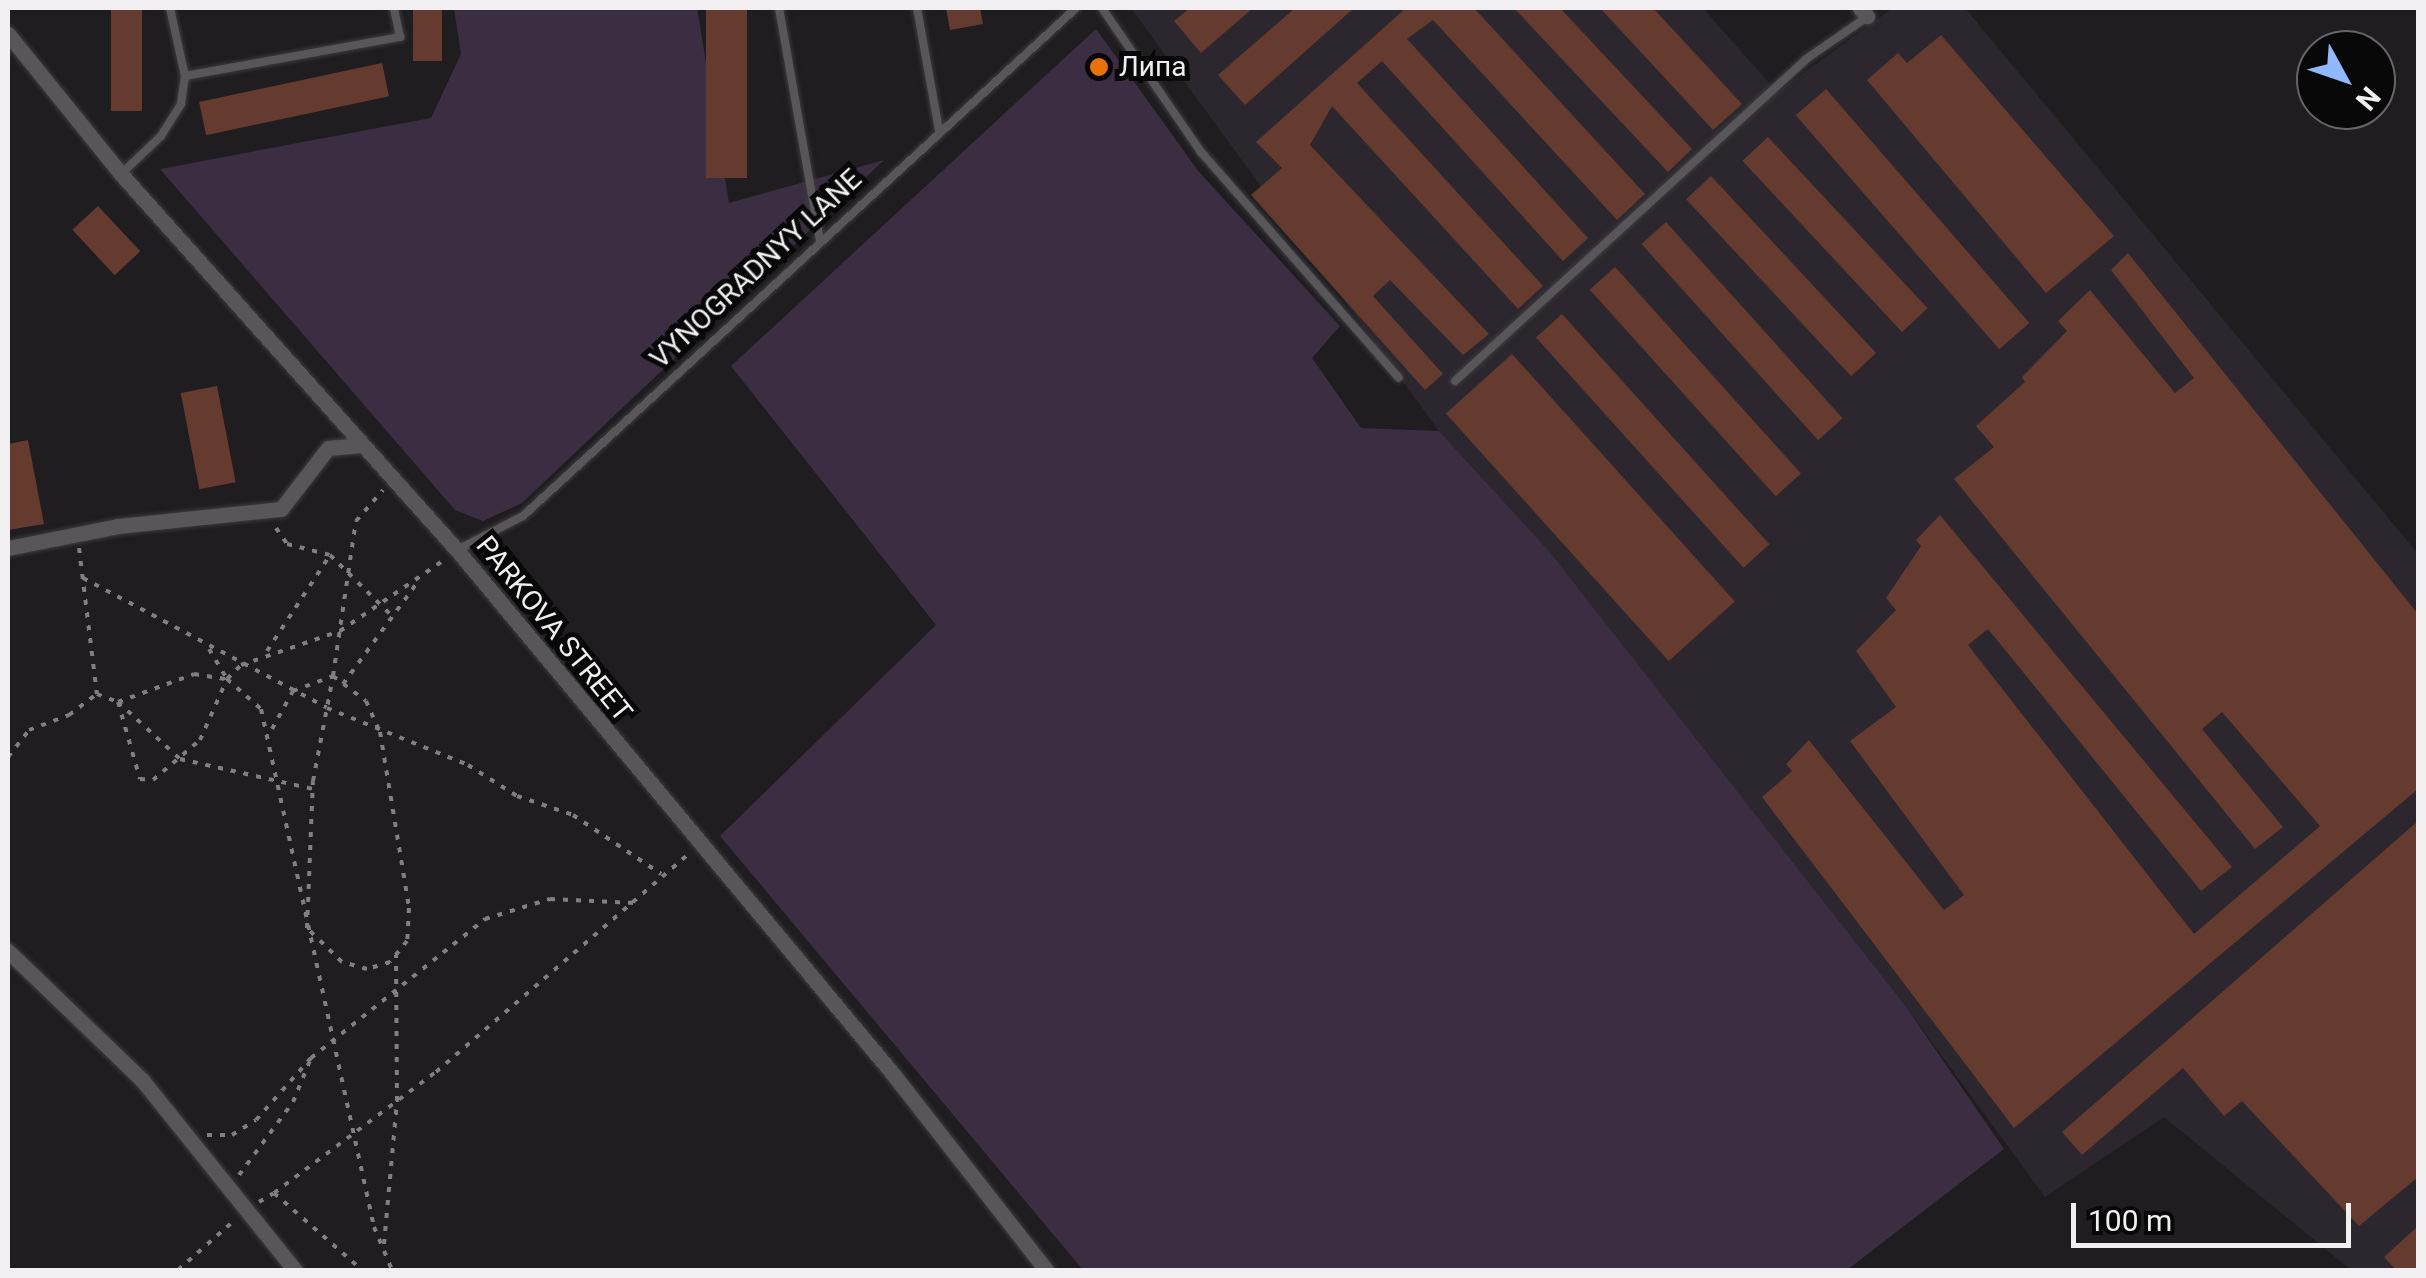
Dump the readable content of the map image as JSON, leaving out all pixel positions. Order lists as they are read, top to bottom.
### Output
{
  "streets": {
    "street": ["PARKOVA STREET"],
    "lane": ["VYNOGRADNYY LANE"]
  },
  "crossings": [
    ["VYNOGRADNYY LANE", "PARKOVA STREET"]
  ],
  "places": ["Липа"],
  "scale_bar": "100 m",
  "north": "bottom right"
}
